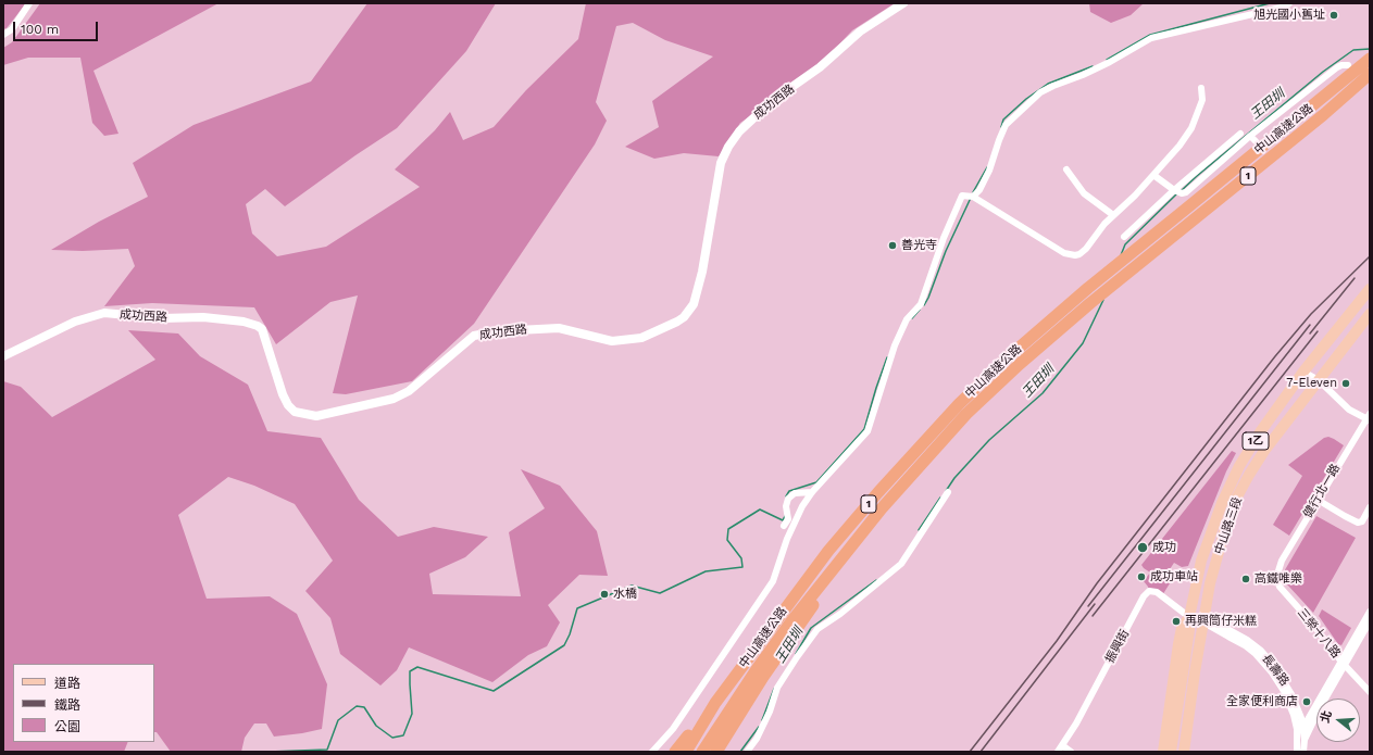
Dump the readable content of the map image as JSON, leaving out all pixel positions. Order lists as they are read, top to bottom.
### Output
{
  "streets": {
    "highway": ["中山高速公路", "1"],
    "main road": ["1乙", "中山路三段"],
    "street": [
      "成功西路",
      "健行北一路",
      "三榮十八路",
      "振興街",
      "長壽路"
    ]
  },
  "crossings": [
    ["健行北一路", "三榮十八路"],
    ["中山路三段", "振興街"],
    ["中山路三段", "長壽路"],
    ["振興街", "長壽路"]
  ],
  "water": ["王田圳"],
  "places": [
    "旭光國小舊址",
    "善光寺",
    "7-Eleven",
    "成功",
    "成功車站",
    "高鐵唯樂",
    "水橋",
    "再興筒仔米糕",
    "全家便利商店"
  ],
  "legend": ["道路", "鐵路", "公園"],
  "scale_bar": "100 m",
  "north": "left"
}
